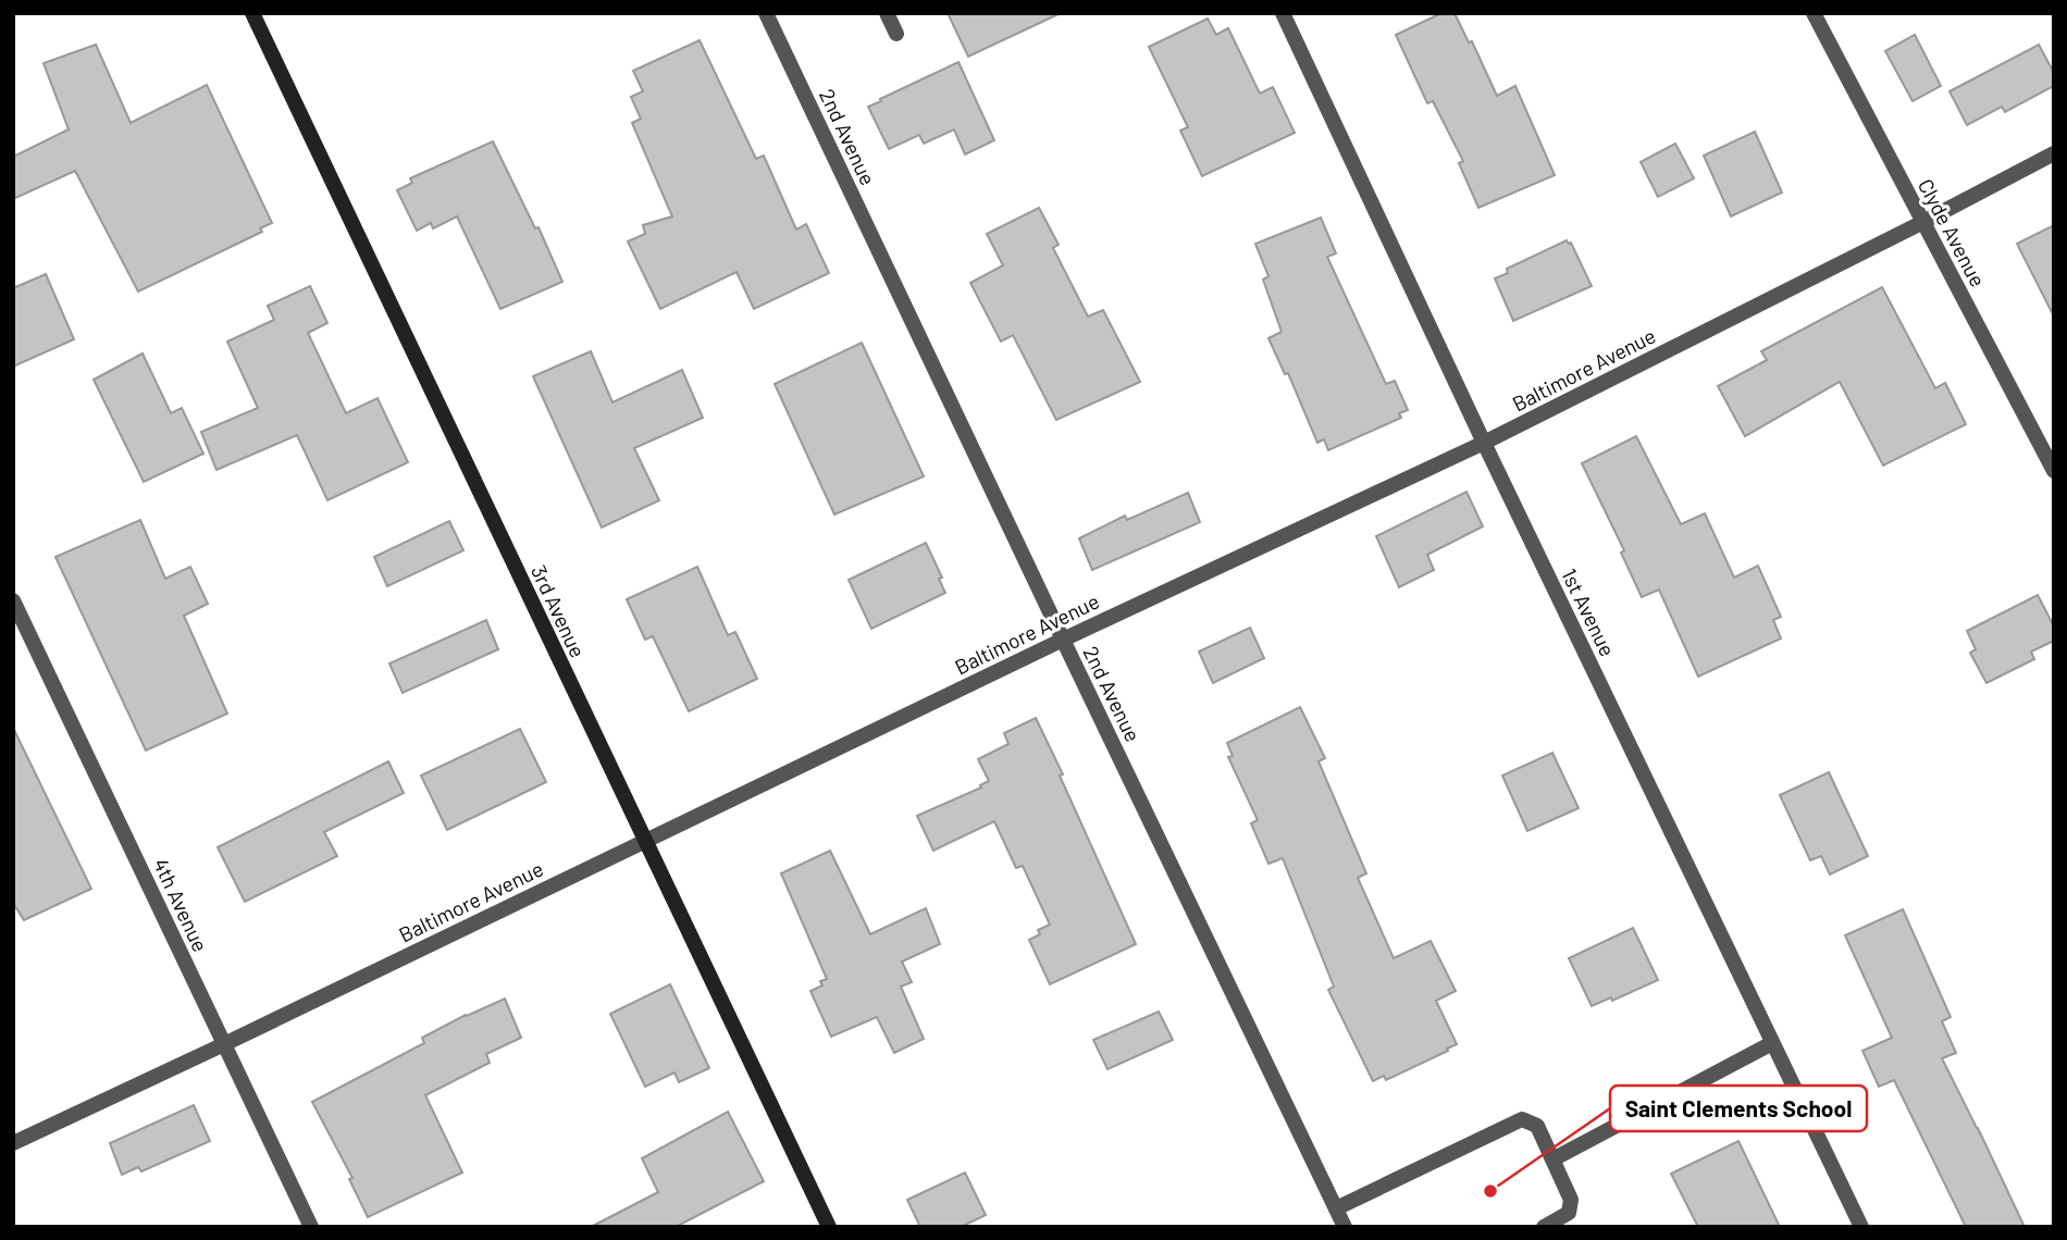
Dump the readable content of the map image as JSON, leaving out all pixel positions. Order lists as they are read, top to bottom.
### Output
{
  "streets": {
    "street": [
      "2nd Avenue",
      "Clyde Avenue",
      "Baltimore Avenue",
      "3rd Avenue",
      "1st Avenue",
      "4th Avenue"
    ]
  },
  "crossings": [
    ["2nd Avenue", "Baltimore Avenue"],
    ["Clyde Avenue", "Baltimore Avenue"],
    ["Baltimore Avenue", "3rd Avenue"],
    ["Baltimore Avenue", "1st Avenue"],
    ["Baltimore Avenue", "4th Avenue"]
  ],
  "places": ["Saint Clements School"]
}
